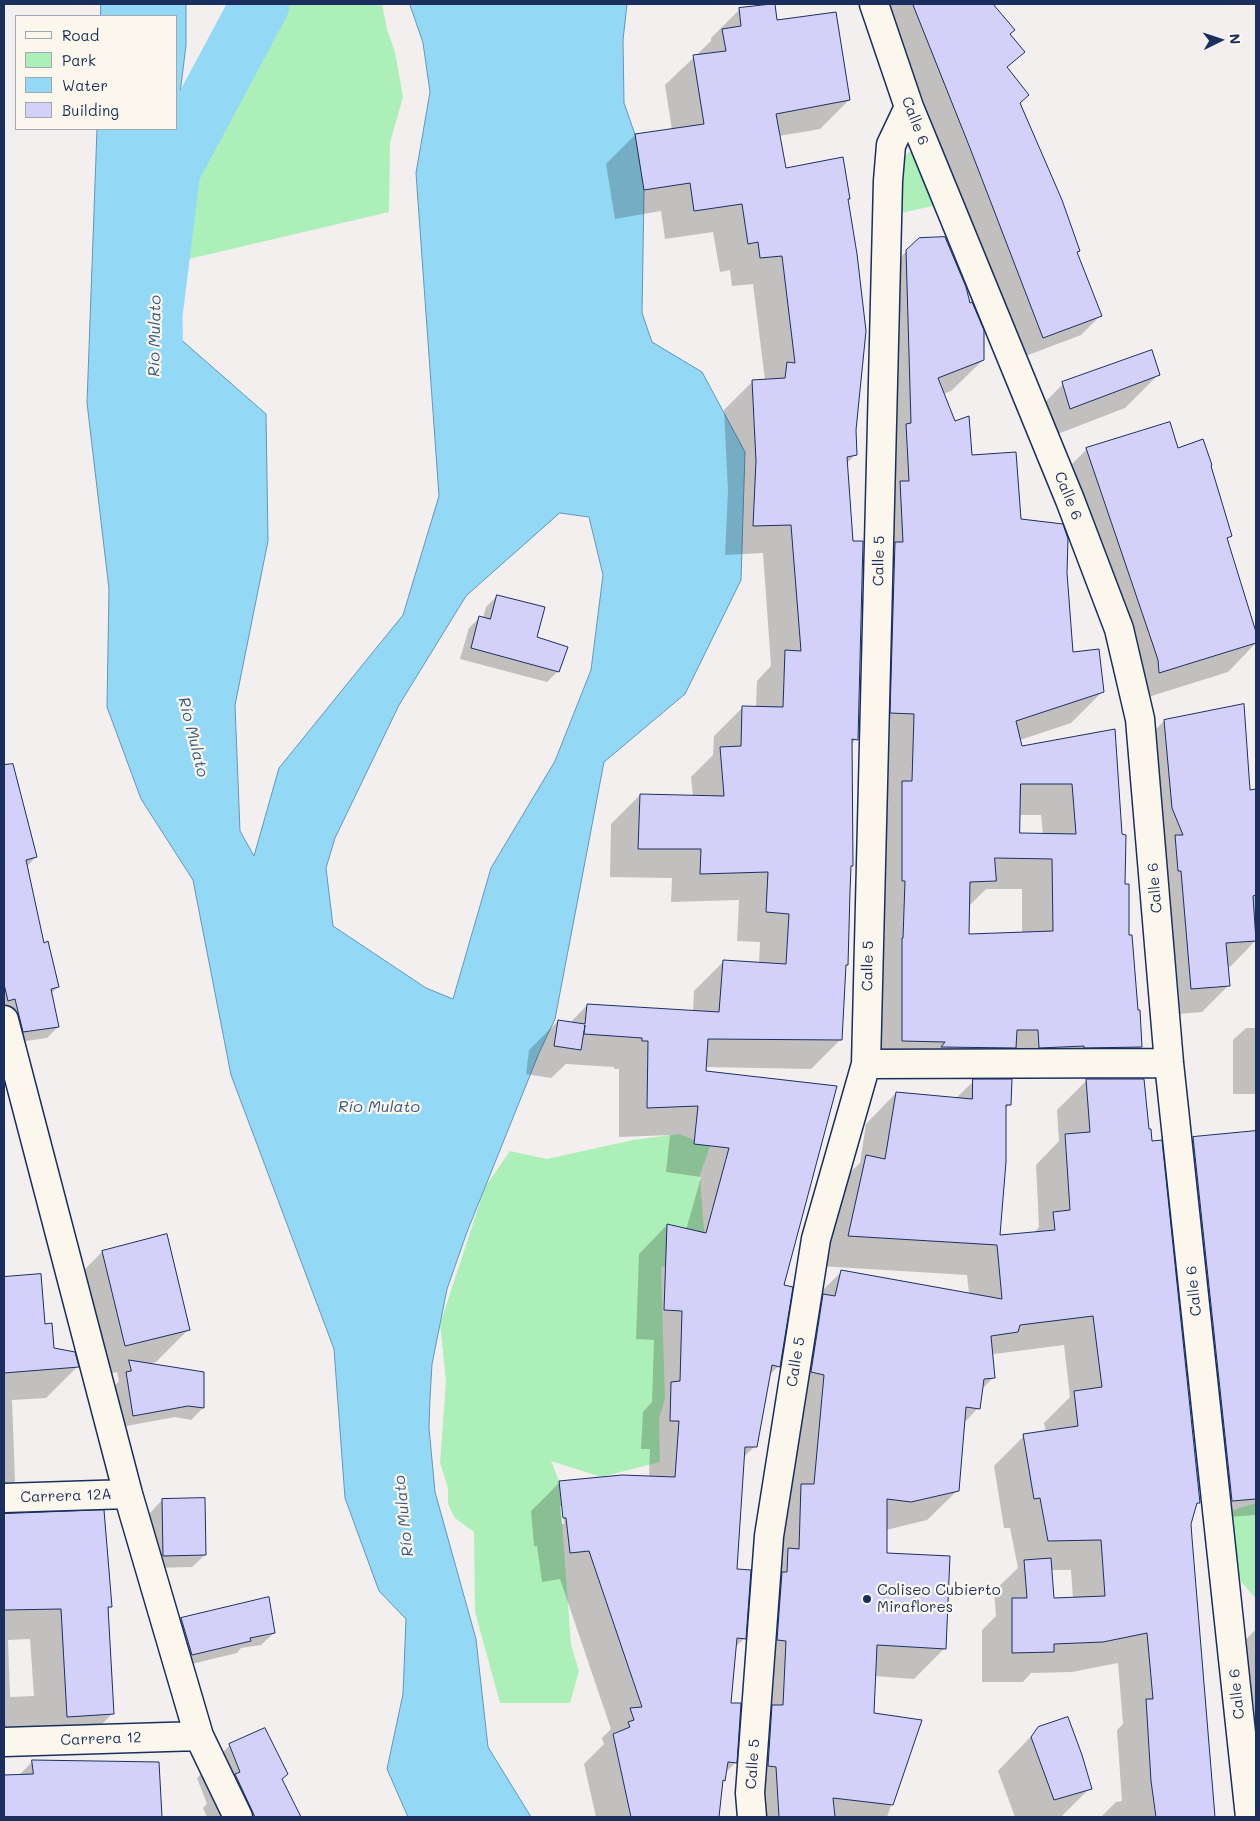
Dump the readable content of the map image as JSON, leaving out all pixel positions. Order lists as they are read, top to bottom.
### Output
{
  "streets": {
    "street": [
      "Calle 6",
      "Calle 5",
      "Carrera 12A",
      "Carrera 12"
    ]
  },
  "crossings": [
    ["Calle 6", "Calle 5"]
  ],
  "water": ["Río Mulato"],
  "places": ["Coliseo Cubierto Miraflores"],
  "legend": [
    "Road",
    "Park",
    "Water",
    "Building"
  ],
  "north": "right"
}
